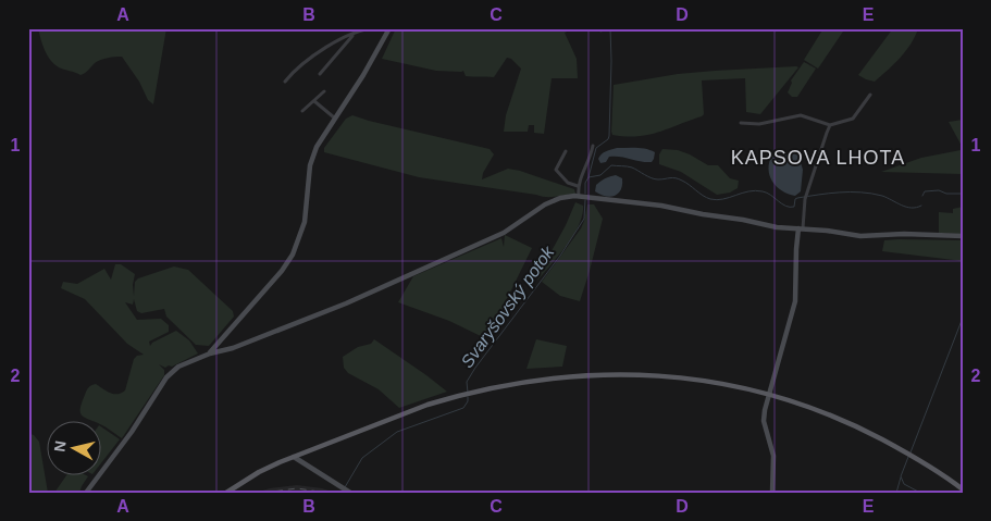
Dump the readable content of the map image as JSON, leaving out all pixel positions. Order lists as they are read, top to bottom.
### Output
{
  "districts": ["KAPSOVA LHOTA"],
  "water": ["Svaryšovský potok"],
  "north": "left",
  "grid": {
    "columns": [
      "A",
      "B",
      "C",
      "D",
      "E"
    ],
    "rows": ["1", "2"]
  }
}
